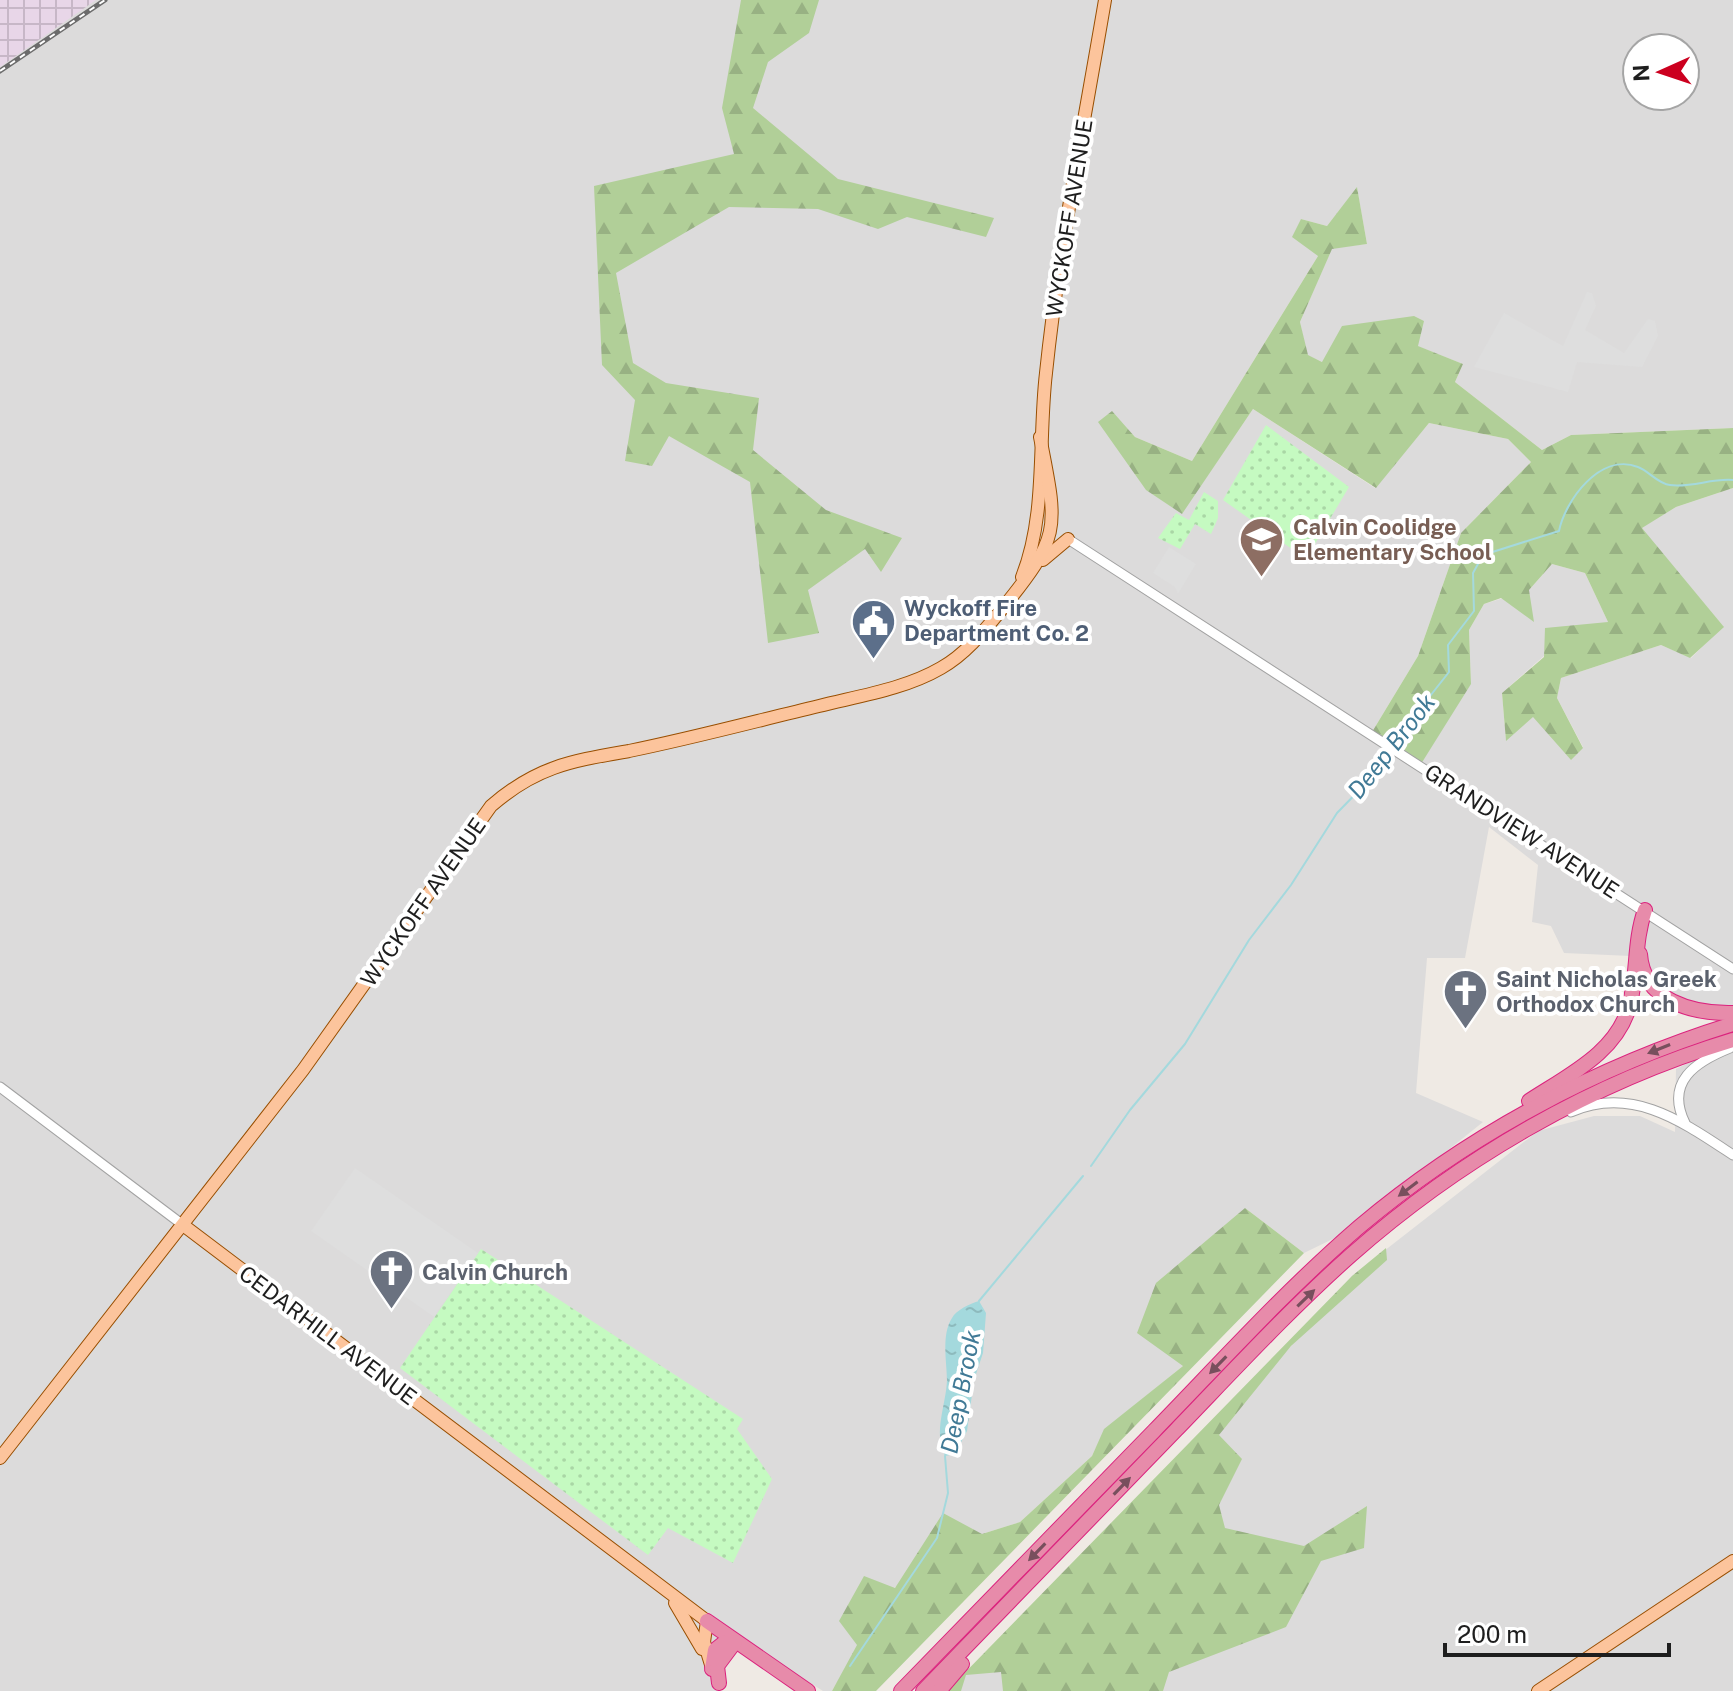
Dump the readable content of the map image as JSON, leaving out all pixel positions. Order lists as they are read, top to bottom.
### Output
{
  "streets": {
    "main road": ["WYCKOFF AVENUE", "CEDARHILL AVENUE"],
    "street": ["GRANDVIEW AVENUE"]
  },
  "crossings": [
    ["WYCKOFF AVENUE", "CEDARHILL AVENUE"]
  ],
  "water": ["Deep Brook"],
  "places": {
    "school or university": ["Calvin Coolidge Elementary School"],
    "public building": ["Wyckoff Fire Department Co. 2"],
    "church": ["Saint Nicholas Greek Orthodox Church", "Calvin Church"]
  },
  "scale_bar": "200 m",
  "north": "left"
}
